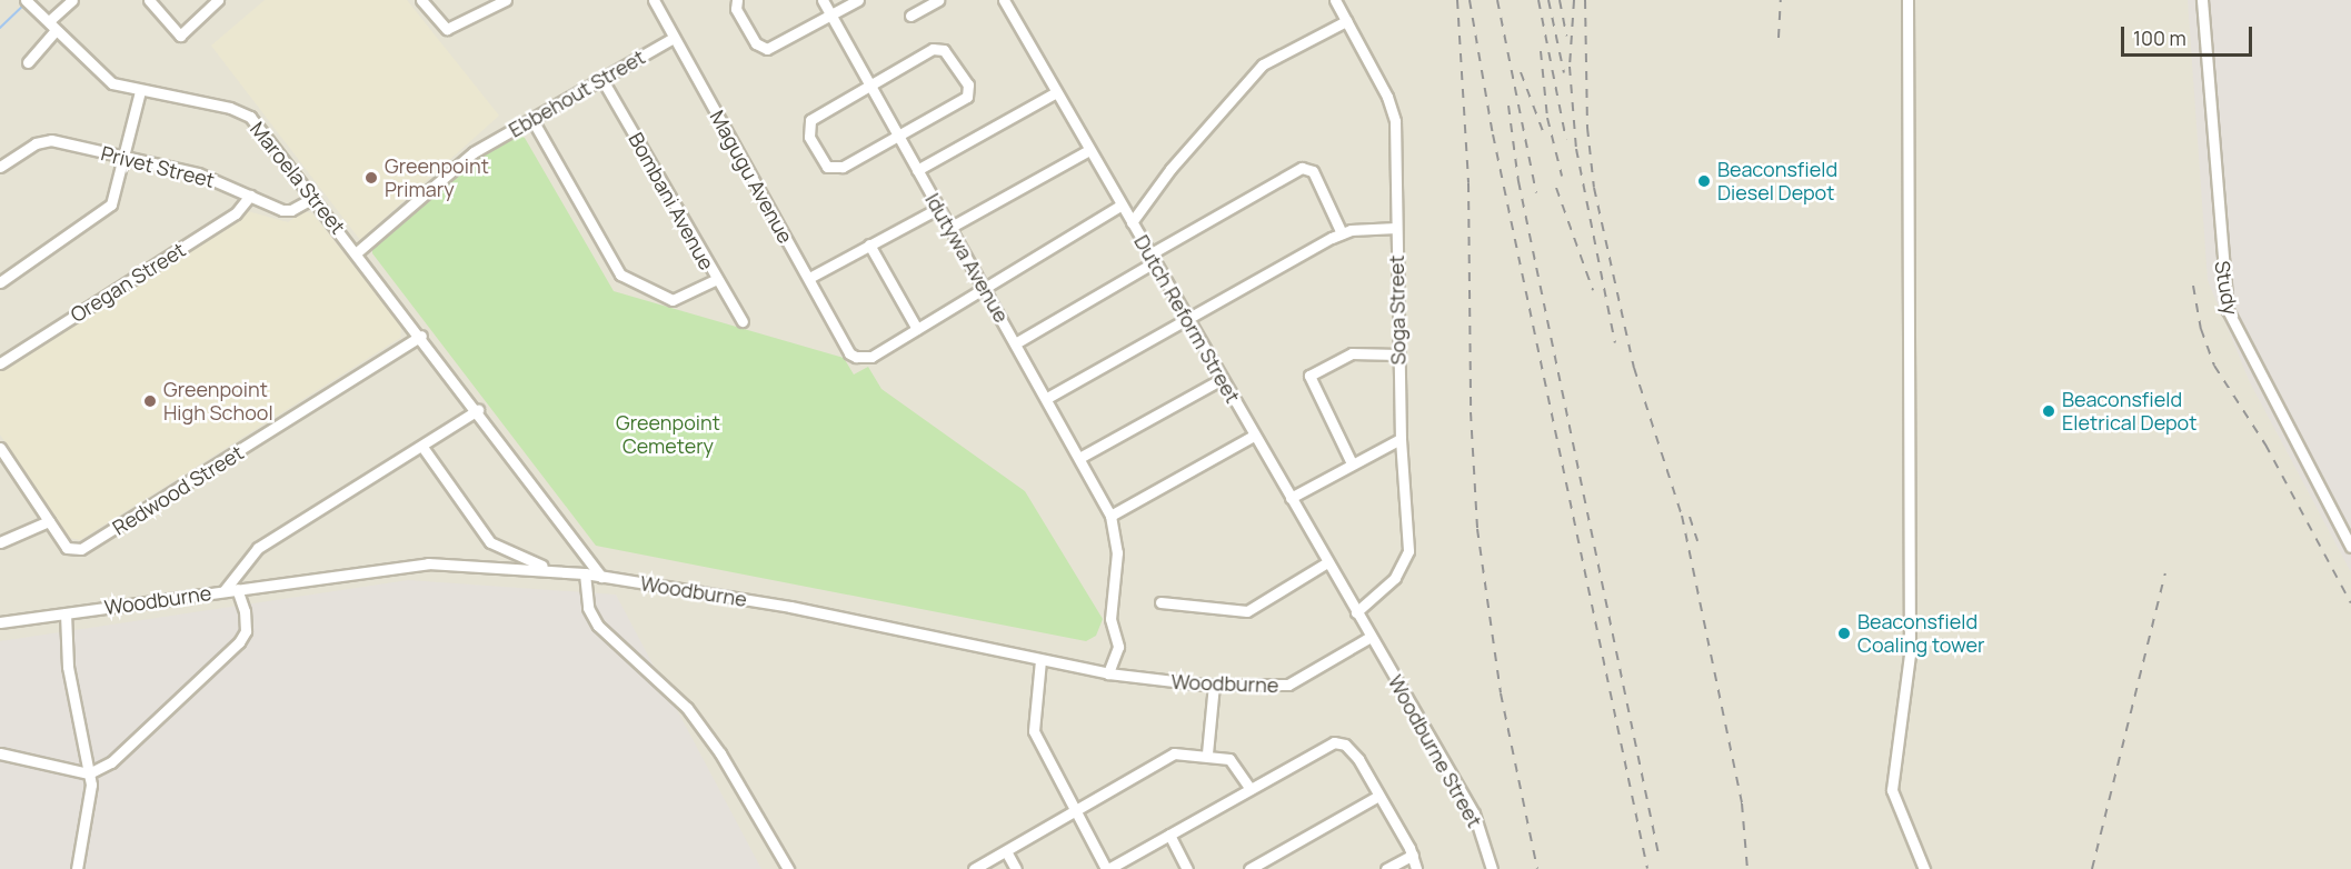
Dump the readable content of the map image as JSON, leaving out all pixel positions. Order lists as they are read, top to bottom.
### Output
{
  "streets": {
    "street": [
      "Ebbehout Street",
      "Privet Street",
      "Magugu Avenue",
      "Maroela Street",
      "Bombani Avenue",
      "Idutywa Avenue",
      "Oregan Street",
      "Study",
      "Soga Street",
      "Dutch Reform Street",
      "Redwood Street",
      "Woodburne",
      "Woodburne Street"
    ]
  },
  "crossings": [
    ["Ebbehout Street", "Magugu Avenue"],
    ["Ebbehout Street", "Maroela Street"],
    ["Ebbehout Street", "Bombani Avenue"],
    ["Privet Street", "Maroela Street"],
    ["Privet Street", "Oregan Street"],
    ["Maroela Street", "Redwood Street"],
    ["Maroela Street", "Woodburne"],
    ["Idutywa Avenue", "Woodburne"],
    ["Soga Street", "Dutch Reform Street"],
    ["Dutch Reform Street", "Woodburne"],
    ["Dutch Reform Street", "Woodburne Street"],
    ["Woodburne", "Woodburne Street"]
  ],
  "parks": ["Greenpoint Cemetery"],
  "places": [
    "Greenpoint Primary",
    "Beaconsfield Diesel Depot",
    "Greenpoint High School",
    "Beaconsfield Eletrical Depot",
    "Beaconsfield Coaling tower"
  ],
  "scale_bar": "100 m"
}
